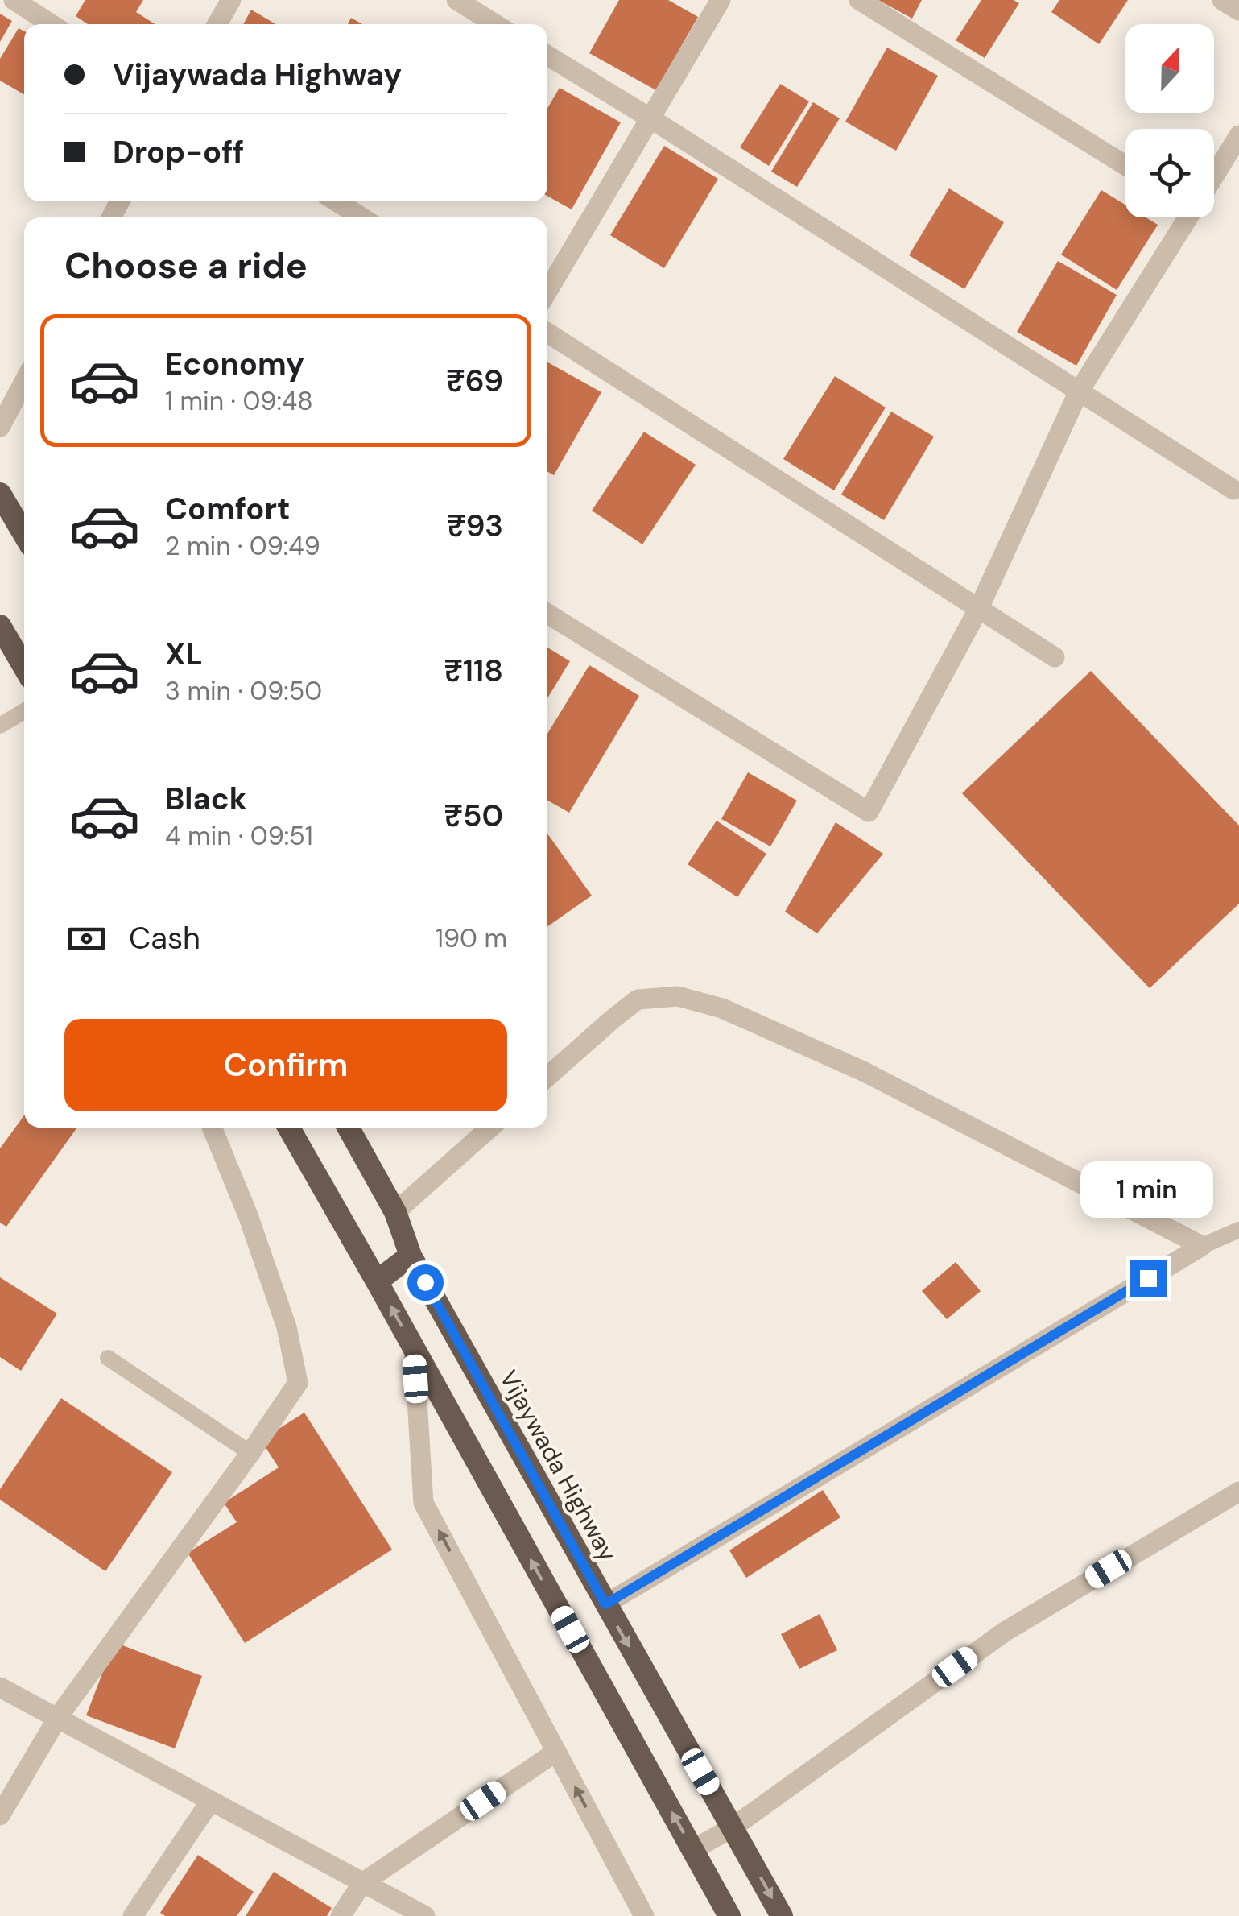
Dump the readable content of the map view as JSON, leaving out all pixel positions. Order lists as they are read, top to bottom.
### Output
{
  "streets": {
    "highway": ["Vijaywada Highway"]
  },
  "north": "top",
  "page": {
    "banner": ["Vijaywada Highway", "Drop-off"],
    "heading": "Choose a ride",
    "list": [
      {
        "name": "Economy",
        "note": "1 min · 09:48",
        "value": "₹69"
      },
      {
        "name": "Comfort",
        "note": "2 min · 09:49",
        "value": "₹93"
      },
      {
        "name": "XL",
        "note": "3 min · 09:50",
        "value": "₹118"
      },
      {
        "name": "Black",
        "note": "4 min · 09:51",
        "value": "₹50"
      }
    ],
    "pay": ["Cash", "190 m"],
    "buttons": "Confirm",
    "bubble": "1 min"
  }
}
